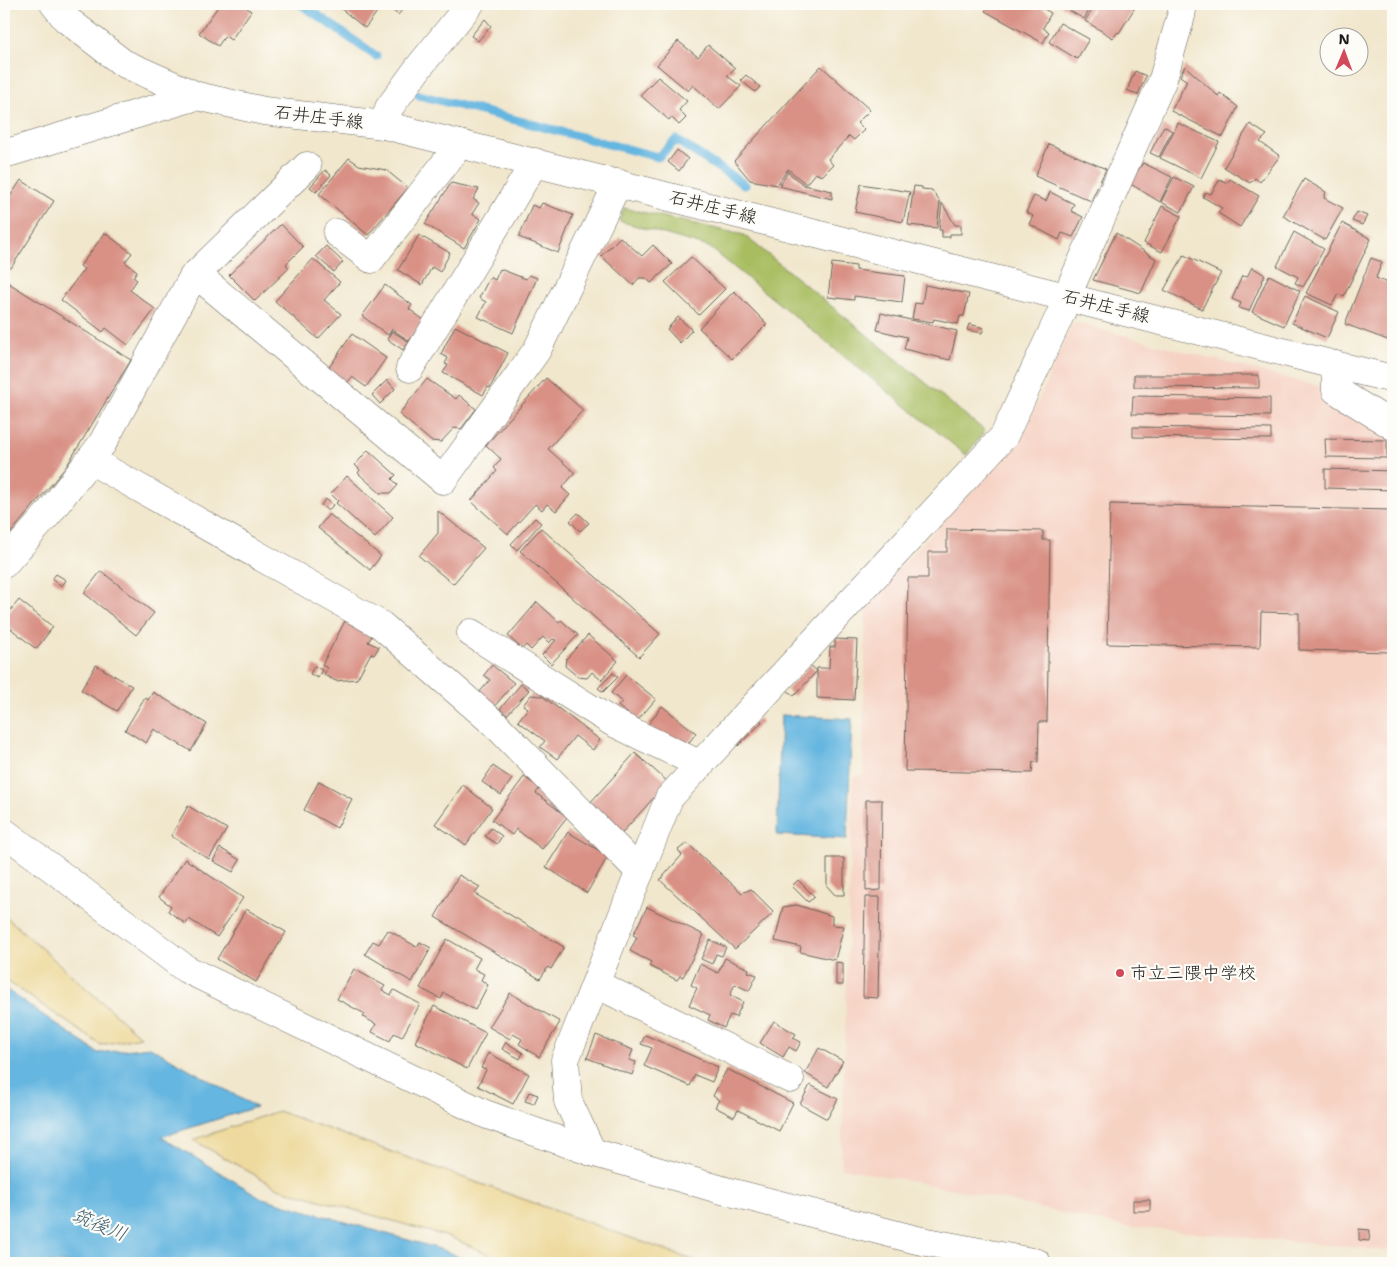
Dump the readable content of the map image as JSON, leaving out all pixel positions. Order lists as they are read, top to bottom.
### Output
{
  "streets": {
    "street": ["石井庄手線"]
  },
  "water": ["筑後川"],
  "places": ["市立三隈中学校"],
  "north": "top"
}
